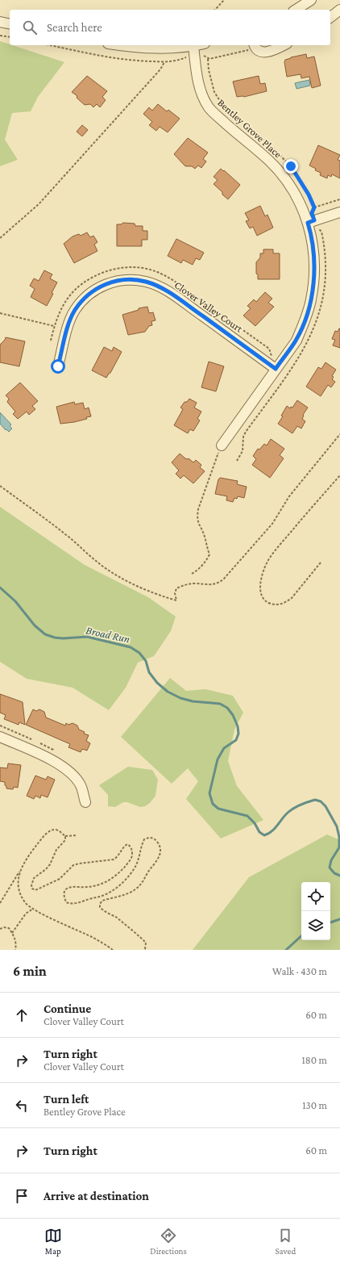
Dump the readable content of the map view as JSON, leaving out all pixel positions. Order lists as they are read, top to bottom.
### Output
{
  "streets": {
    "street": ["Bentley Grove Place", "Clover Valley Court"]
  },
  "crossings": [
    ["Bentley Grove Place", "Clover Valley Court"]
  ],
  "water": ["Broad Run"],
  "page": {
    "search": "Search here",
    "heading": ["6 min", "Walk · 430 m"],
    "list": [
      ["Continue", "Clover Valley Court", "60 m"],
      ["Turn right", "Clover Valley Court", "180 m"],
      ["Turn left", "Bentley Grove Place", "130 m"],
      ["Turn right", "60 m"],
      "Arrive at destination"
    ],
    "nav": ["Map", "Directions", "Saved"]
  }
}
